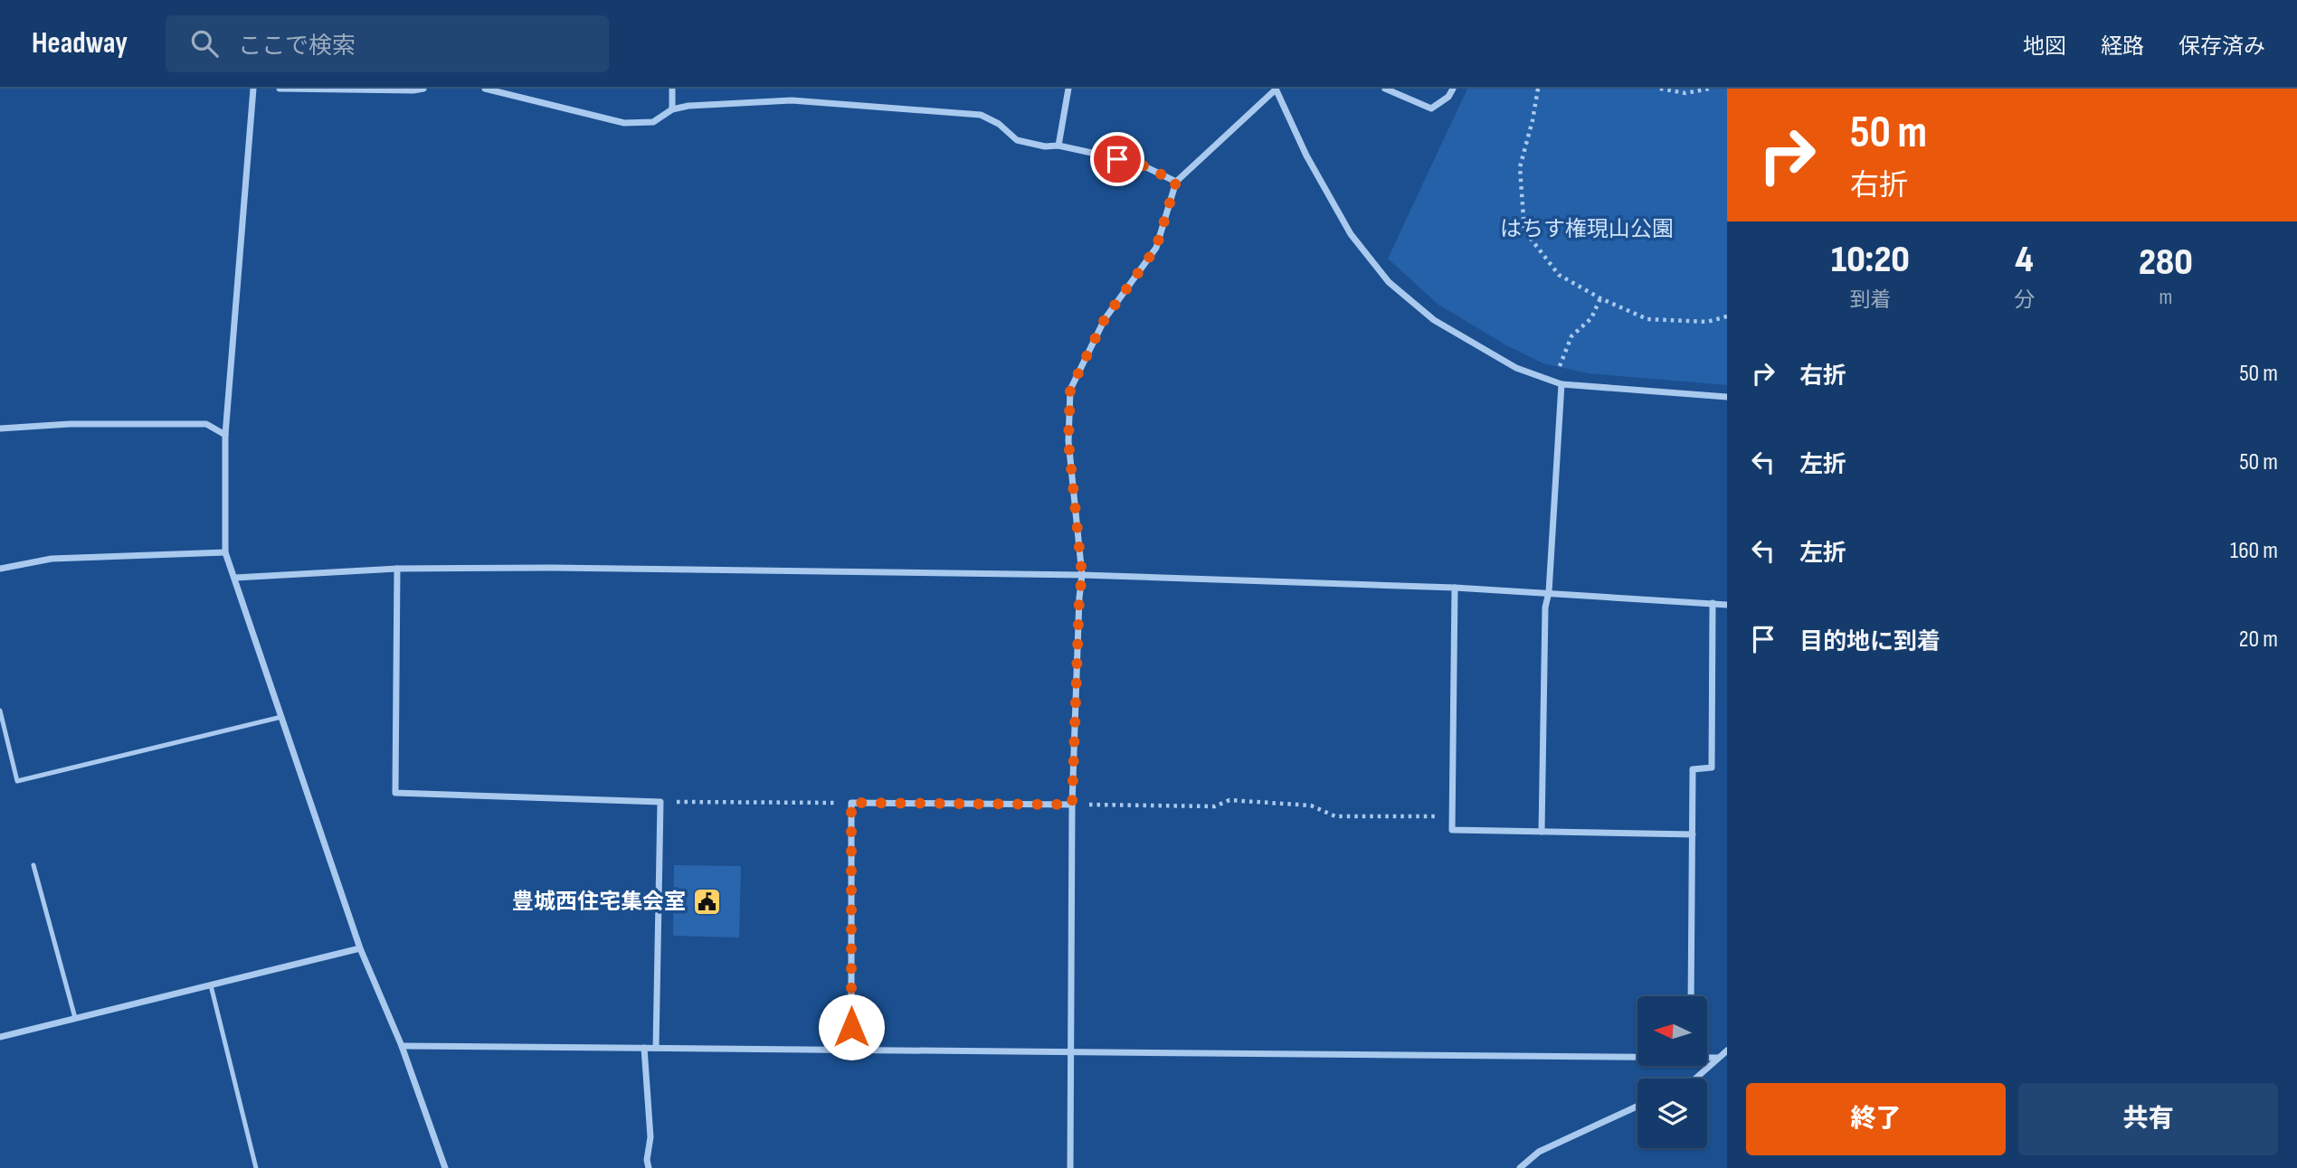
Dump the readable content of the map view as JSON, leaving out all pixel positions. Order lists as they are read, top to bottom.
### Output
{
  "parks": ["はちす権現山公園"],
  "places": {
    "public building": ["豊城西住宅集会室"]
  },
  "north": "left",
  "page": {
    "header": "Headway",
    "search": "ここで検索",
    "nav": ["地図", "経路", "保存済み"],
    "turn": ["50 m", "右折"],
    "eta": [
      "10:20",
      "到着",
      "4",
      "分",
      "280",
      "m"
    ],
    "list": [
      {
        "name": "右折",
        "value": "50 m"
      },
      {
        "name": "左折",
        "value": "50 m"
      },
      {
        "name": "左折",
        "value": "160 m"
      },
      {
        "name": "目的地に到着",
        "value": "20 m"
      }
    ],
    "buttons": ["終了", "共有"]
  }
}
